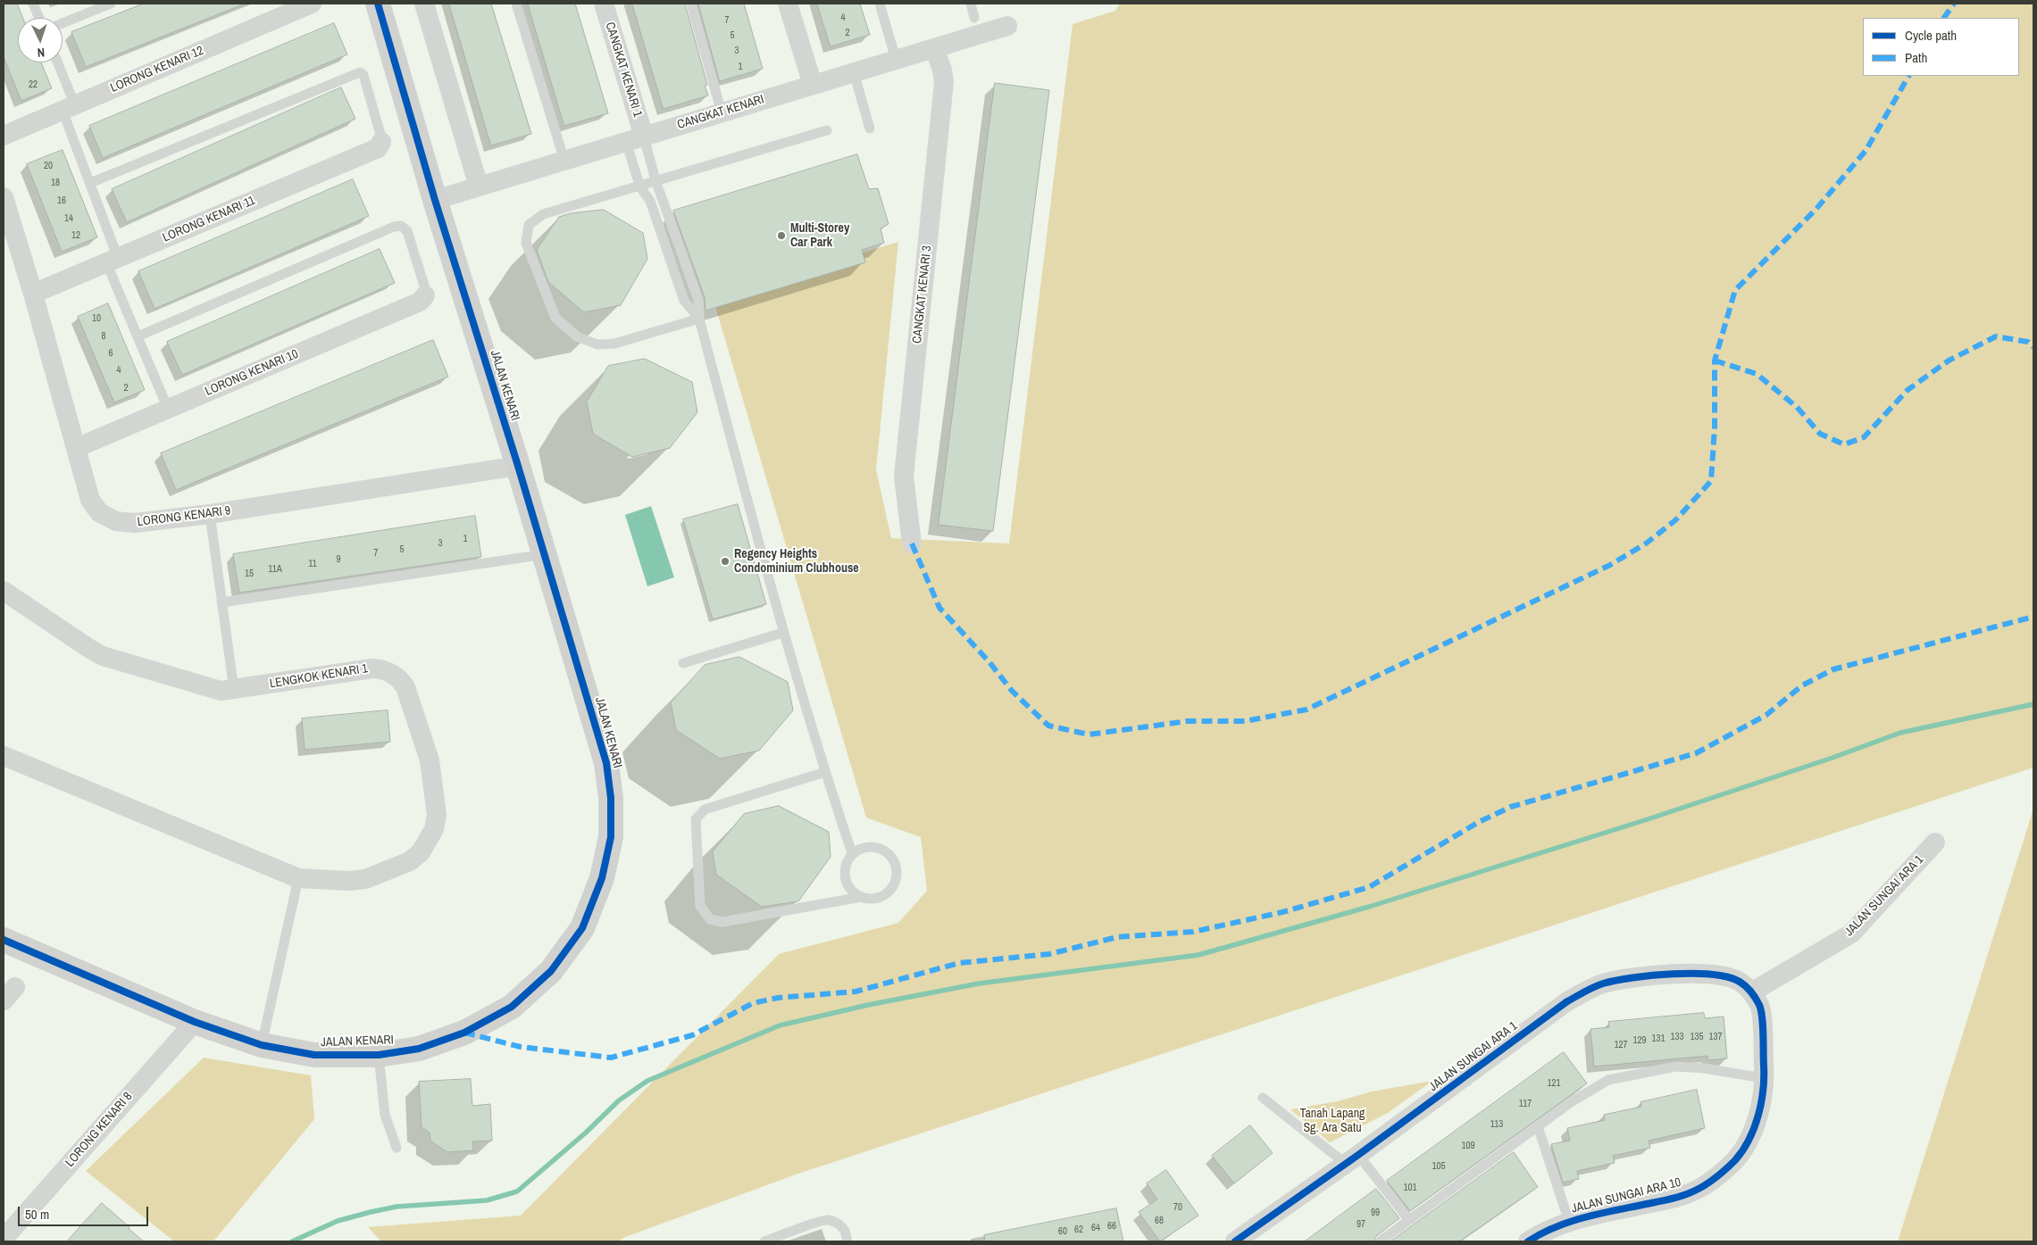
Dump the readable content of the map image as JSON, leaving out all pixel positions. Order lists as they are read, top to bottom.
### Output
{
  "streets": {
    "street": [
      "LORONG KENARI 12",
      "CANGKAT KENARI 1",
      "CANGKAT KENARI",
      "LORONG KENARI 11",
      "CANGKAT KENARI 3",
      "LORONG KENARI 10",
      "JALAN KENARI",
      "LORONG KENARI 9",
      "LENGKOK KENARI 1",
      "JALAN SUNGAI ARA 1",
      "LORONG KENARI 8",
      "JALAN SUNGAI ARA 10"
    ]
  },
  "crossings": [
    ["CANGKAT KENARI 1", "CANGKAT KENARI"],
    ["CANGKAT KENARI", "CANGKAT KENARI 3"],
    ["CANGKAT KENARI", "JALAN KENARI"],
    ["LORONG KENARI 11", "LORONG KENARI 9"],
    ["LORONG KENARI 10", "LORONG KENARI 9"],
    ["JALAN KENARI", "LORONG KENARI 9"],
    ["JALAN KENARI", "LORONG KENARI 8"],
    ["JALAN SUNGAI ARA 1", "JALAN SUNGAI ARA 10"]
  ],
  "parks": ["Tanah Lapang Sg. Ara Satu"],
  "places": ["Multi-Storey Car Park", "Regency Heights Condominium Clubhouse"],
  "house_numbers": [
    "4",
    "7",
    "2",
    "5",
    "3",
    "1",
    "22",
    "20",
    "18",
    "16",
    "14",
    "12",
    "10",
    "8",
    "6",
    "4",
    "2",
    "1",
    "3",
    "5",
    "7",
    "9",
    "11",
    "11A",
    "15",
    "133",
    "135",
    "137",
    "131",
    "129",
    "127",
    "121",
    "117",
    "113",
    "109",
    "105",
    "101",
    "70",
    "99",
    "68",
    "97",
    "66",
    "64",
    "62",
    "60"
  ],
  "legend": ["Cycle path", "Path"],
  "scale_bar": "50 m",
  "north": "bottom"
}
